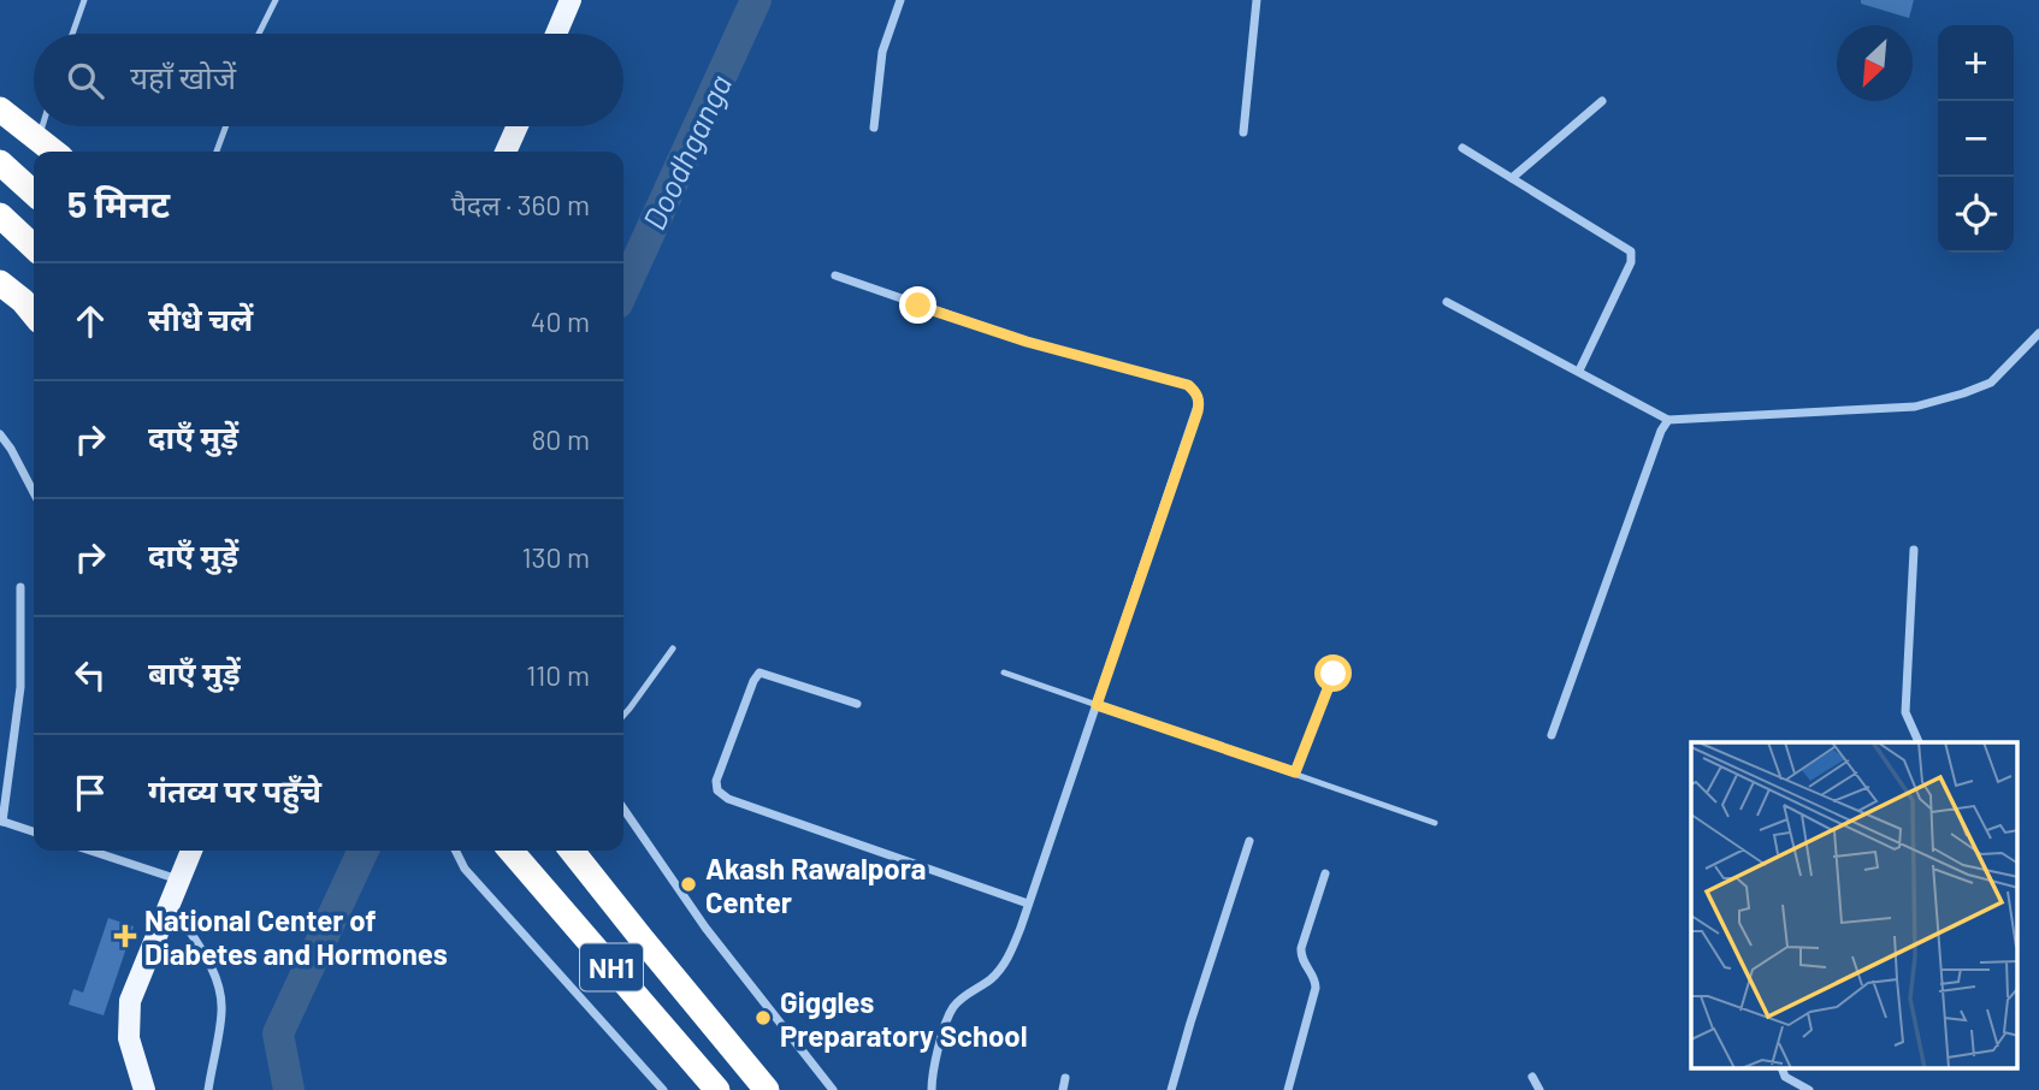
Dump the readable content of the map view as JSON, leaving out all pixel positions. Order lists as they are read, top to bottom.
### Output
{
  "streets": {
    "highway": ["NH1"]
  },
  "water": ["Doodhganga"],
  "places": {
    "other": ["Akash Rawalpora Center", "Giggles Preparatory School"],
    "health": ["National Center of Diabetes and Hormones"]
  },
  "north": "bottom left",
  "page": {
    "map_buttons": ["+", "−"],
    "search": "यहाँ खोजें",
    "heading": ["5 मिनट", "पैदल · 360 m"],
    "list": [
      ["सीधे चलें", "40 m"],
      ["दाएँ मुड़ें", "80 m"],
      ["दाएँ मुड़ें", "130 m"],
      ["बाएँ मुड़ें", "110 m"],
      "गंतव्य पर पहुँचे"
    ]
  }
}
